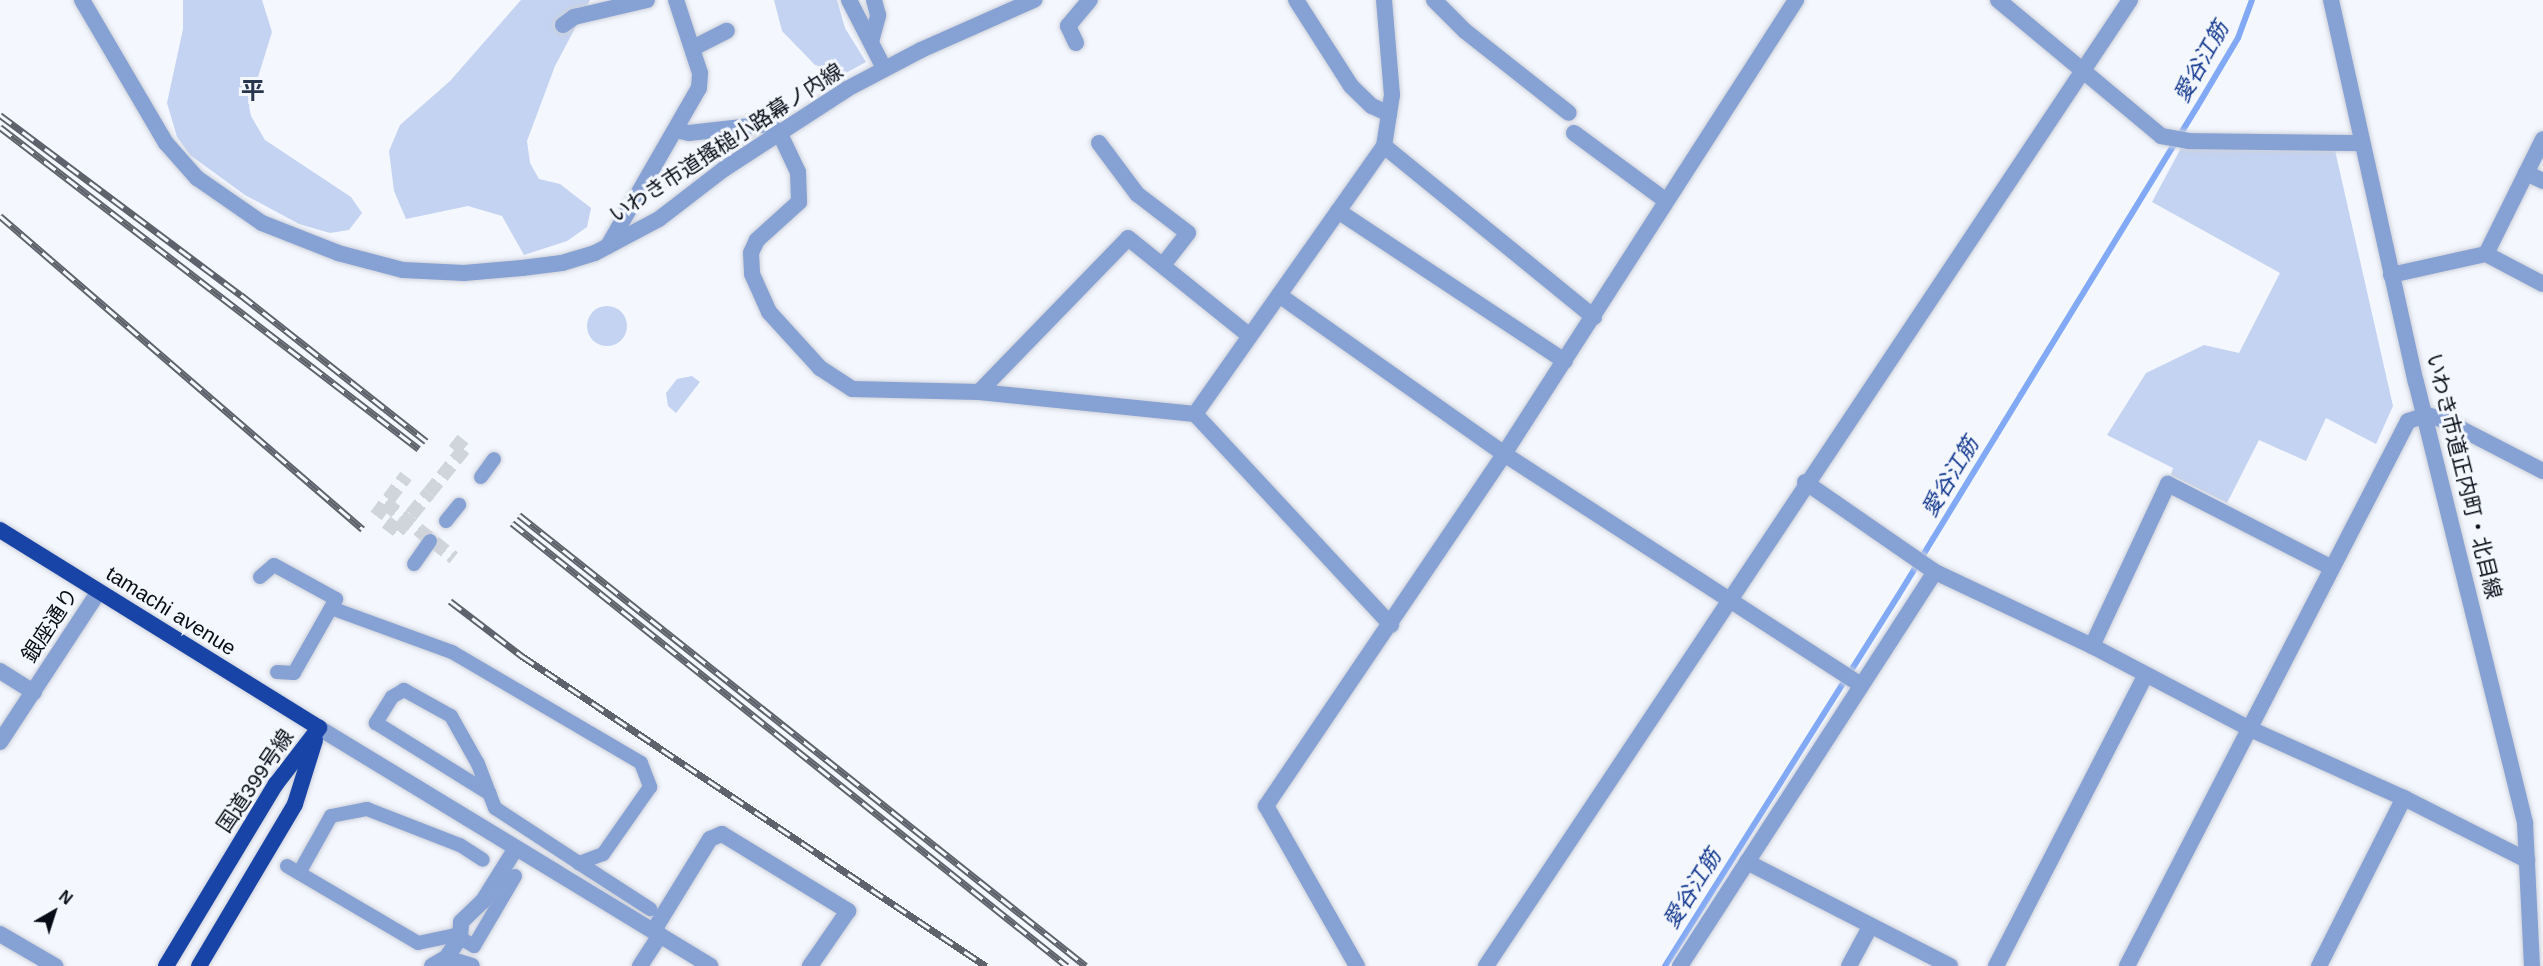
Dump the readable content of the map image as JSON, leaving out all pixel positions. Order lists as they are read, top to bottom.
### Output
{
  "streets": {
    "highway": ["tamachi avenue", "国道399号線"],
    "street": ["いわき市道搔槌小路幕ノ内線", "いわき市道正内町・北目線", "銀座通り"]
  },
  "crossings": [
    ["tamachi avenue", "銀座通り"],
    ["tamachi avenue", "国道399号線"]
  ],
  "districts": ["平"],
  "water": ["愛谷江筋"],
  "north": "top right"
}
